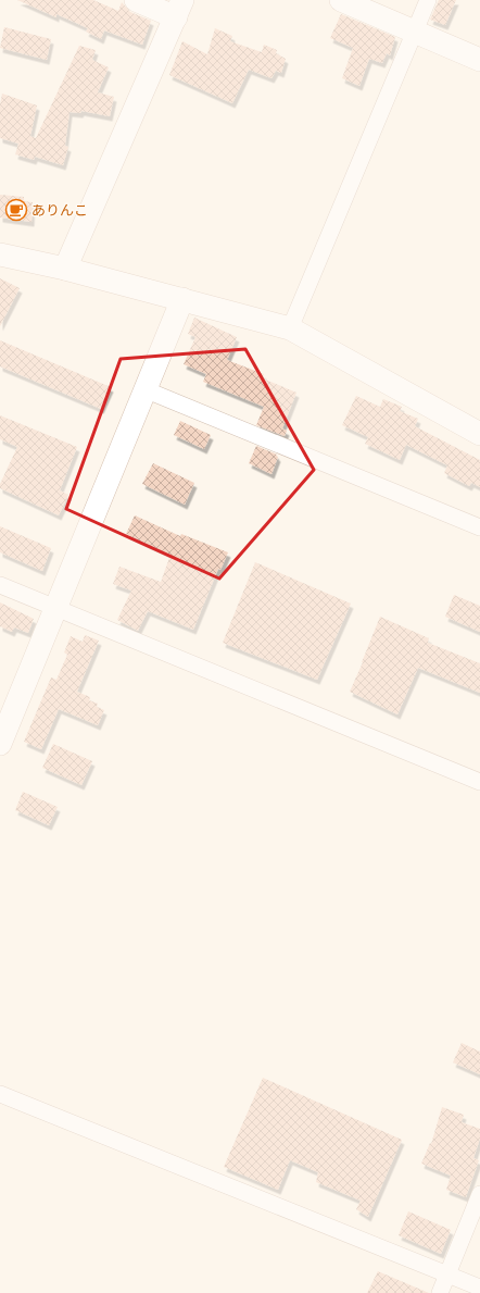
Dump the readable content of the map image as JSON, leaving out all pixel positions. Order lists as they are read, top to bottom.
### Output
{
  "places": {
    "cafe": ["ありんこ"]
  }
}
